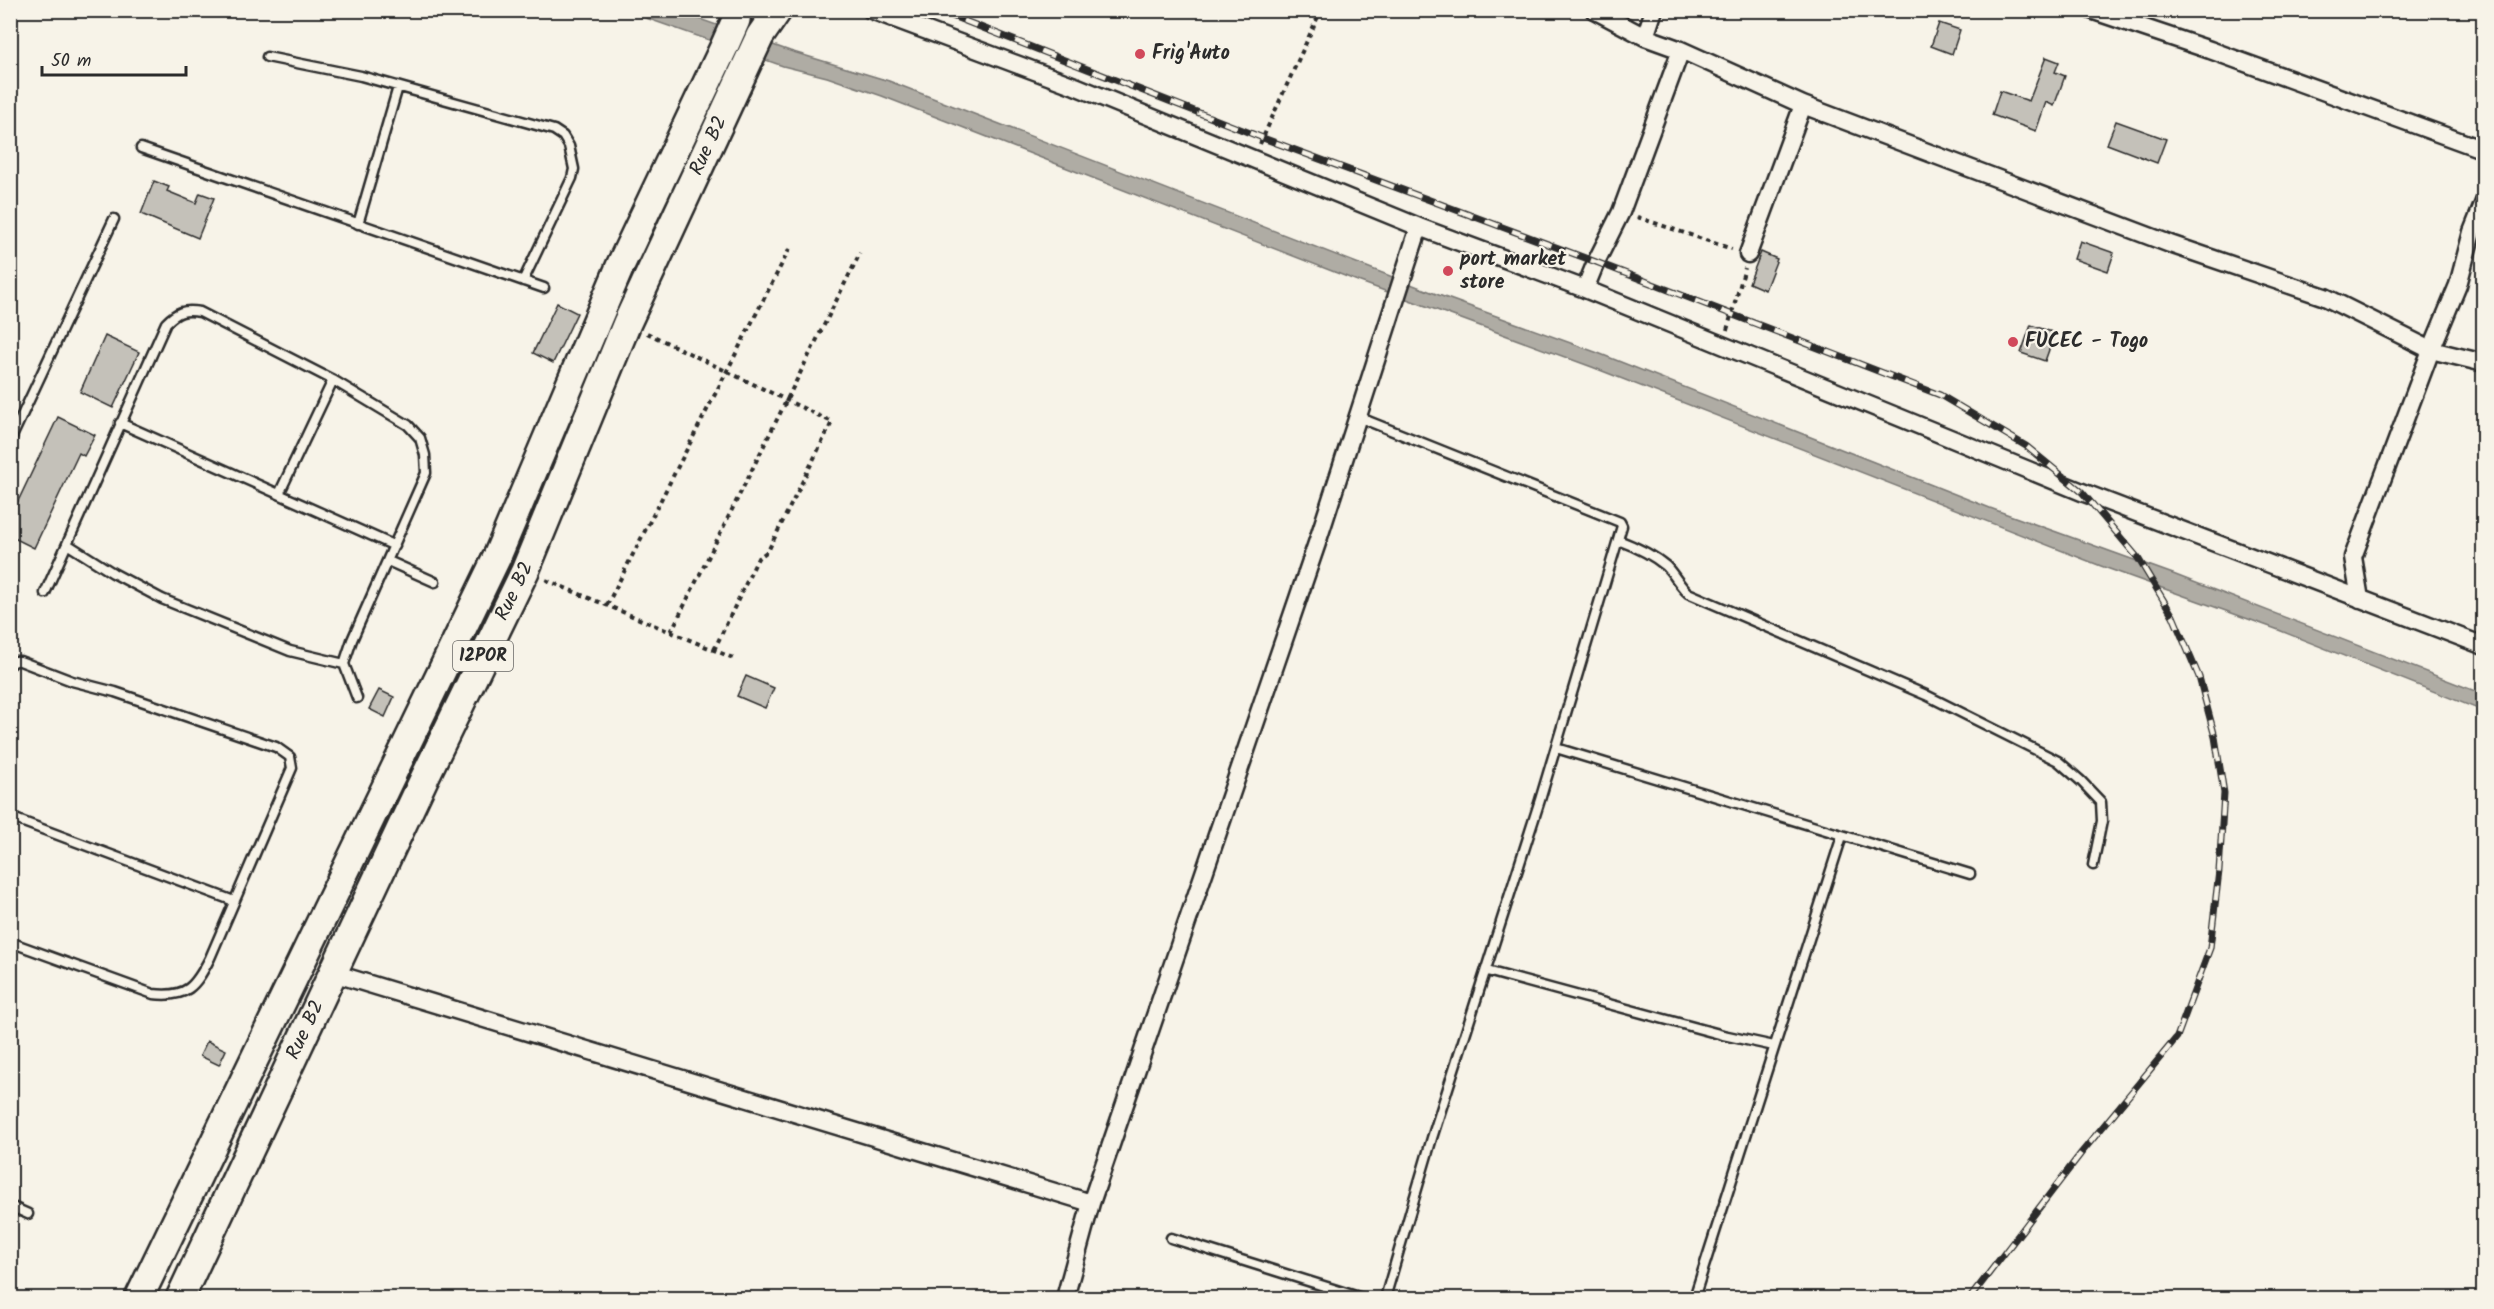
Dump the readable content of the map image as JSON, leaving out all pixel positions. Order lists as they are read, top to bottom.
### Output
{
  "streets": {
    "main road": ["Rue B2", "12POR"]
  },
  "places": ["Frig'Auto", "port market store", "FUCEC - Togo"],
  "scale_bar": "50 m"
}
